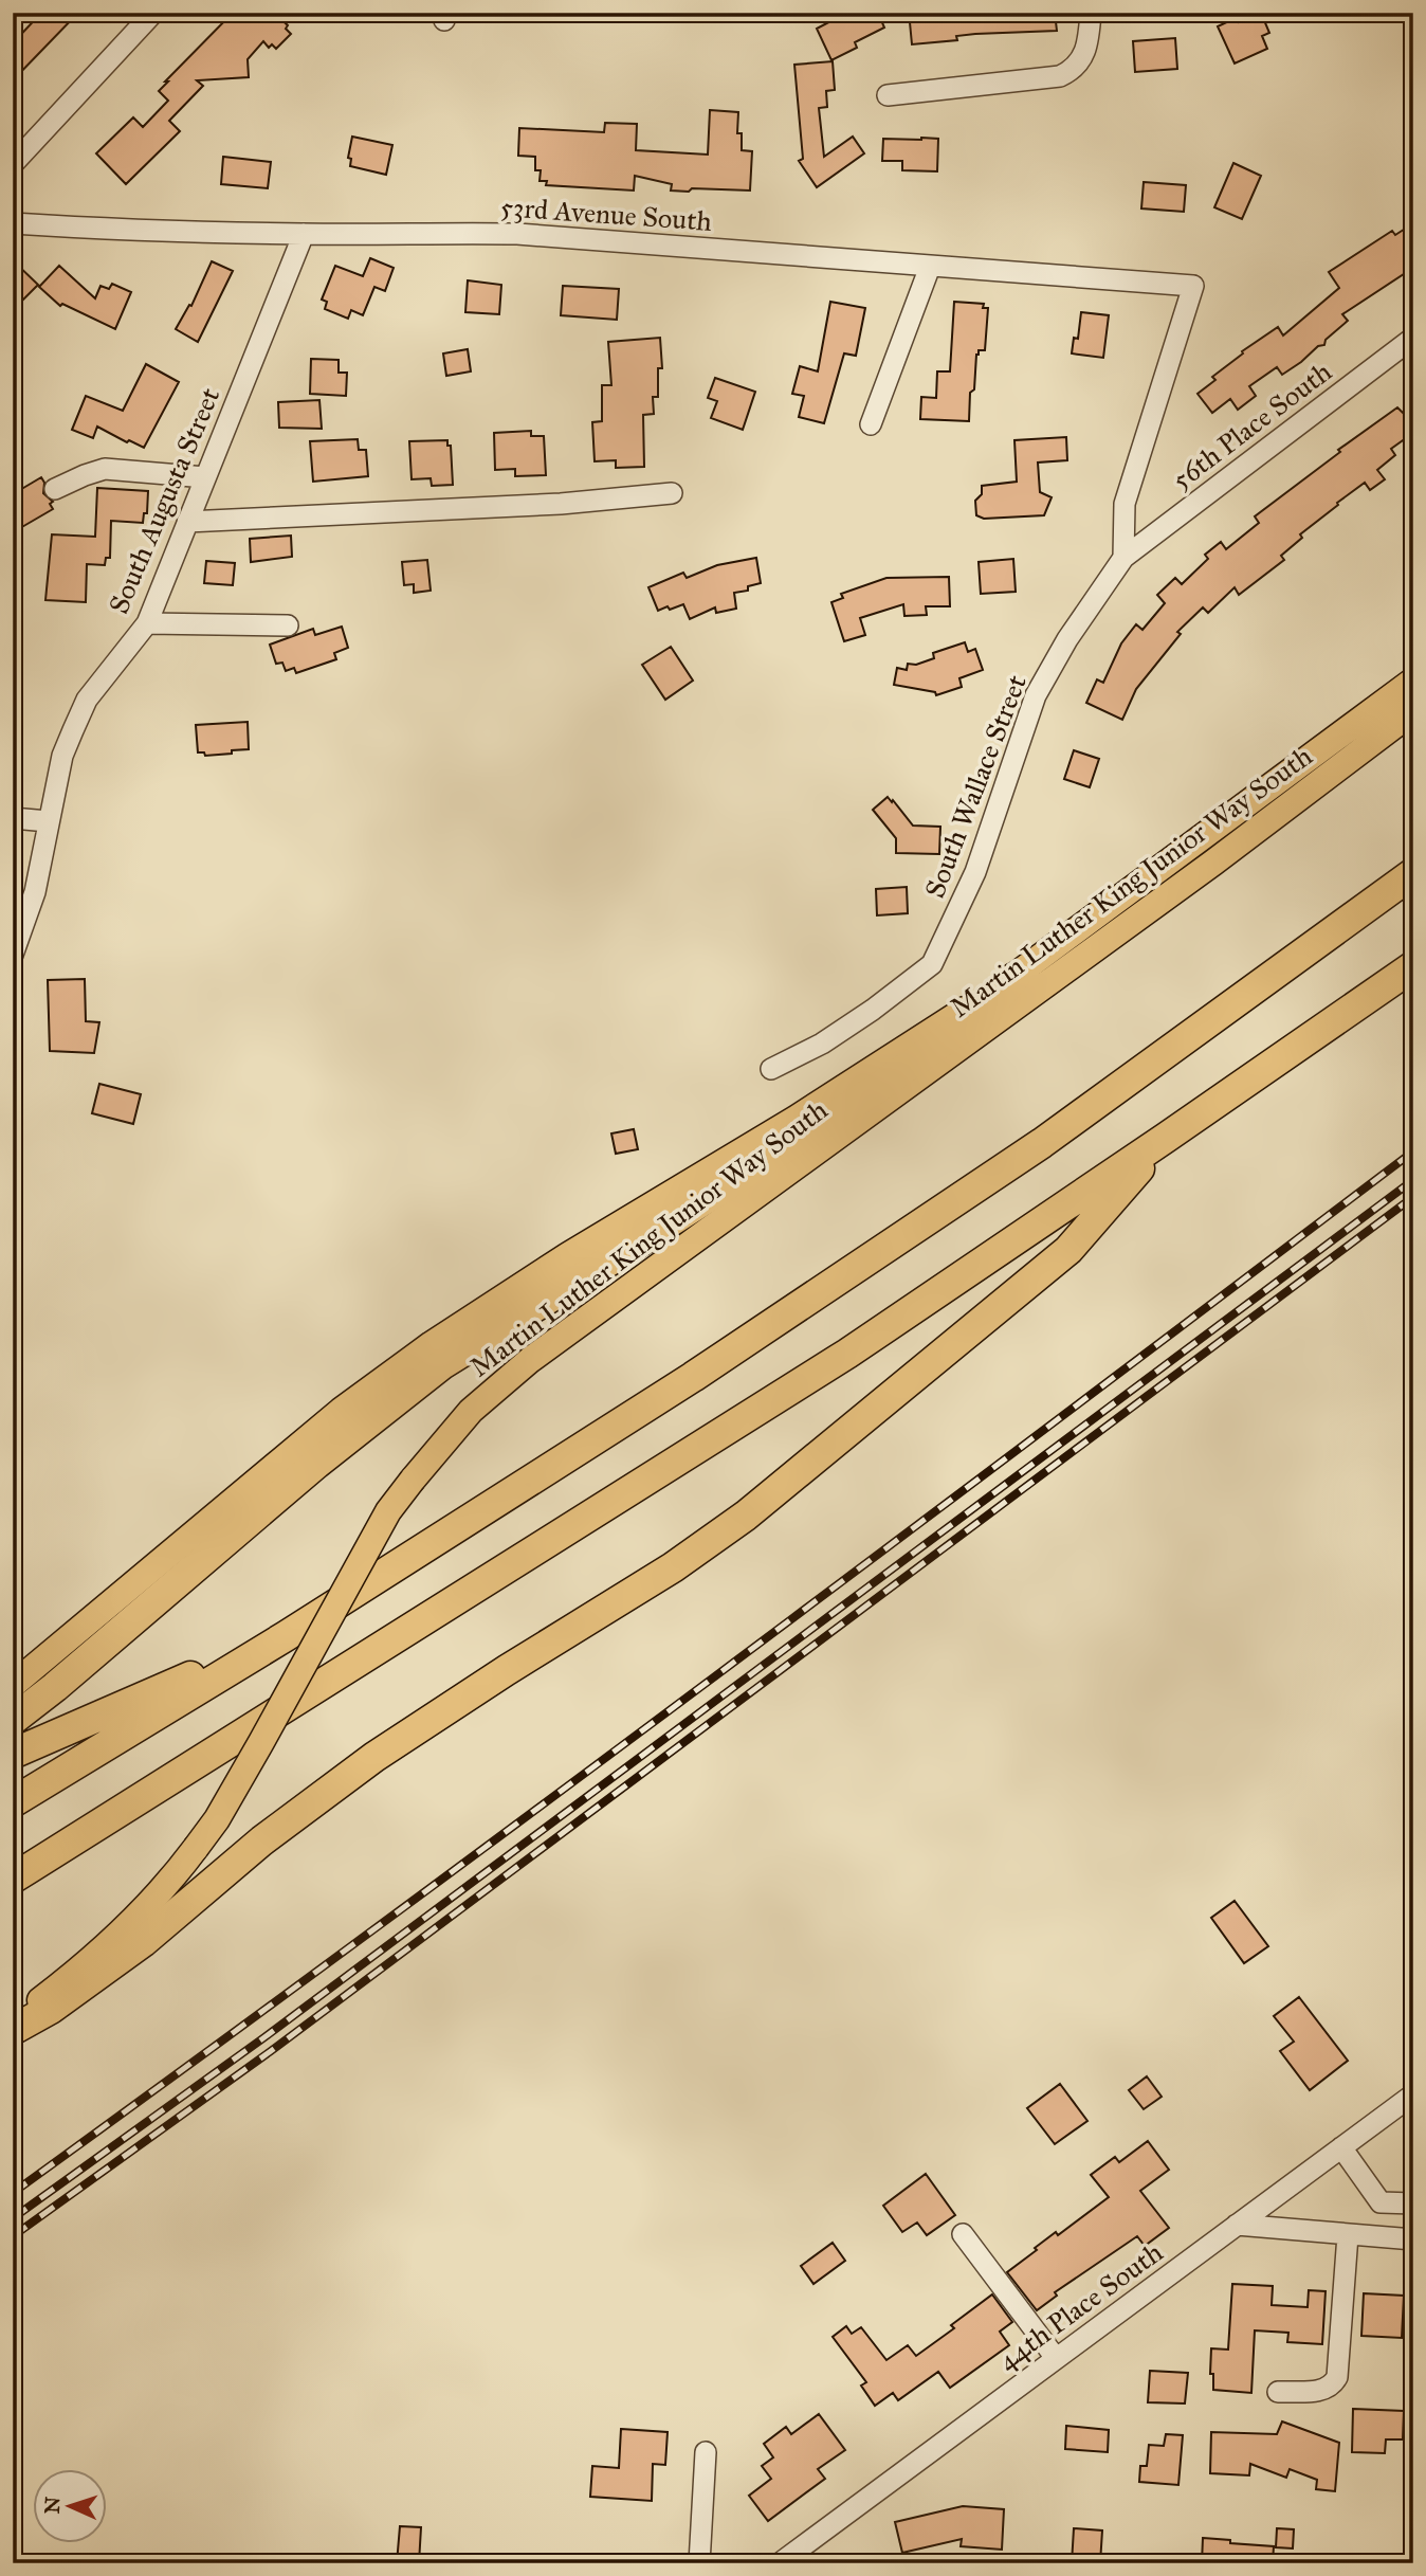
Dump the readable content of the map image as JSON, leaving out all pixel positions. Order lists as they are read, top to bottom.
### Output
{
  "streets": {
    "main road": ["Martin Luther King Junior Way South"],
    "street": [
      "53rd Avenue South",
      "56th Place South",
      "South Augusta Street",
      "South Wallace Street",
      "44th Place South"
    ]
  },
  "crossings": [
    ["53rd Avenue South", "56th Place South"],
    ["53rd Avenue South", "South Augusta Street"],
    ["53rd Avenue South", "South Wallace Street"],
    ["56th Place South", "South Wallace Street"]
  ],
  "north": "left"
}
